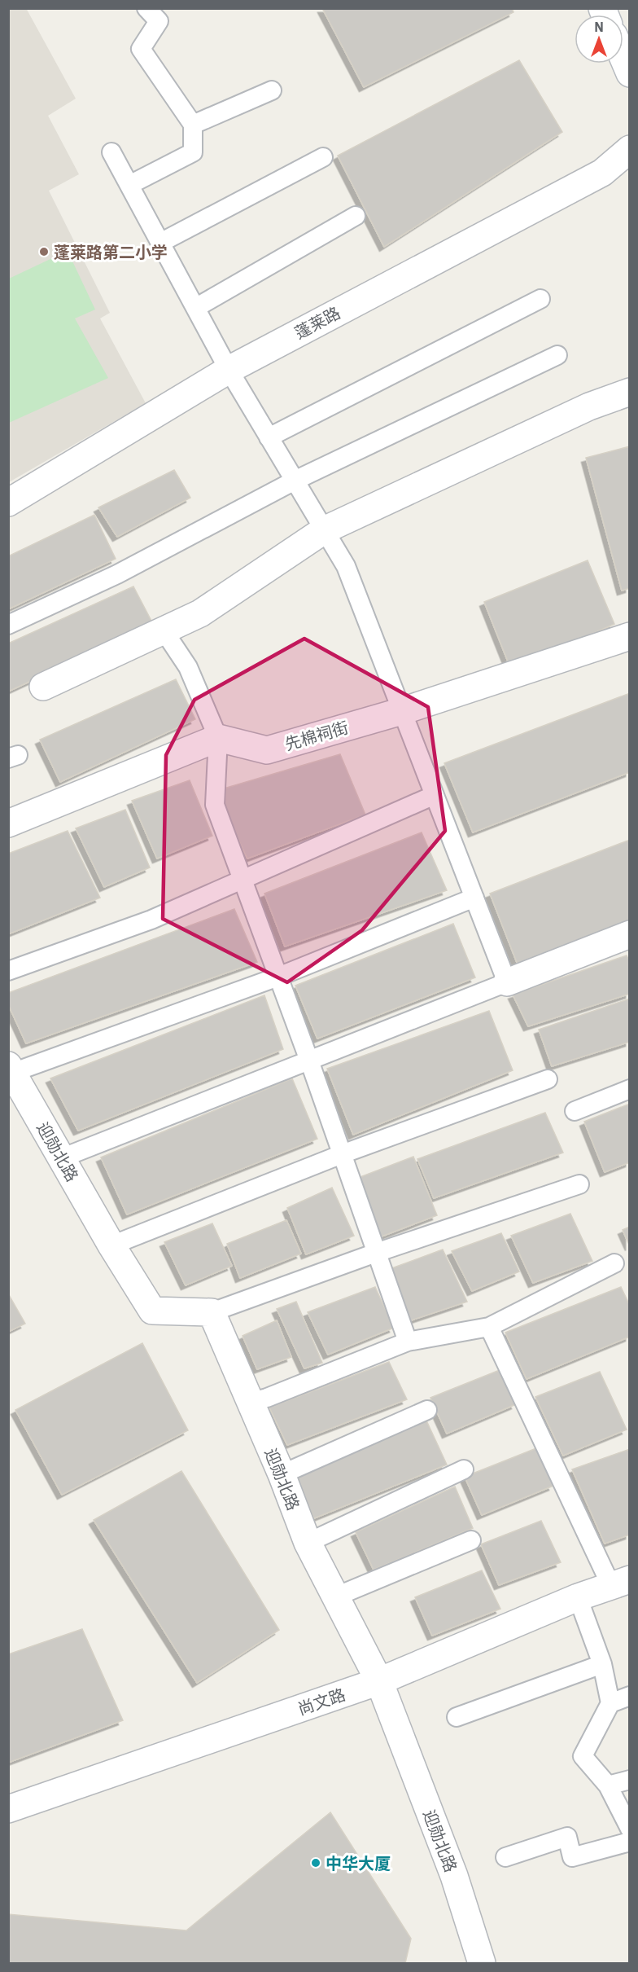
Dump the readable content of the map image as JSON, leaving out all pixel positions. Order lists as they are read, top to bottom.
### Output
{
  "streets": {
    "street": [
      "蓬莱路",
      "先棉祠街",
      "迎勋北路",
      "尚文路"
    ]
  },
  "crossings": [
    ["迎勋北路", "尚文路"]
  ],
  "places": ["蓬莱路第二小学", "中华大厦"],
  "north": "top"
}
